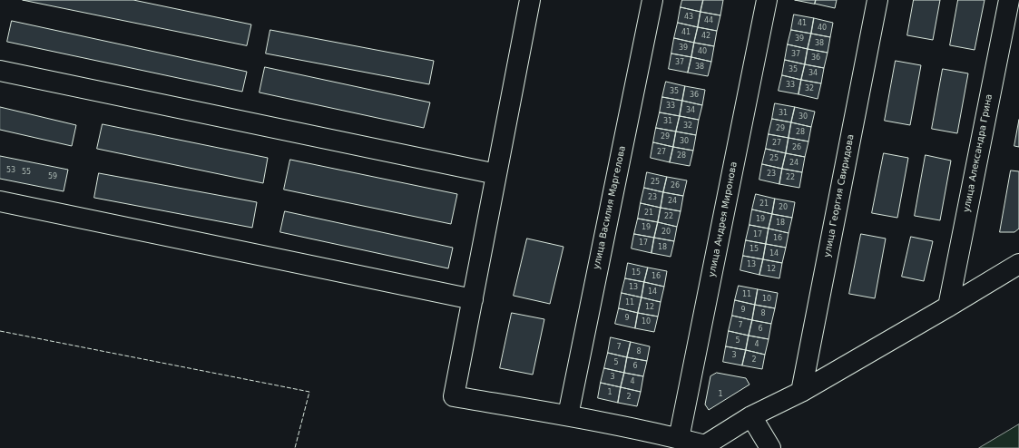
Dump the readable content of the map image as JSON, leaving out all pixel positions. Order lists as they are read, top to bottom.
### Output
{
  "streets": {
    "street": [
      "улица Александра Грина",
      "улица Георгия Свиридова",
      "улица Василия Маргелова",
      "улица Андрея Миронова"
    ]
  },
  "house_numbers": [
    "43",
    "44",
    "41",
    "40",
    "41",
    "42",
    "39",
    "38",
    "39",
    "40",
    "37",
    "36",
    "37",
    "38",
    "35",
    "34",
    "33",
    "32",
    "35",
    "36",
    "33",
    "34",
    "31",
    "30",
    "31",
    "32",
    "29",
    "28",
    "29",
    "30",
    "27",
    "26",
    "27",
    "28",
    "25",
    "24",
    "53",
    "55",
    "23",
    "59",
    "22",
    "25",
    "26",
    "23",
    "24",
    "21",
    "20",
    "21",
    "22",
    "19",
    "18",
    "19",
    "20",
    "17",
    "16",
    "17",
    "18",
    "15",
    "14",
    "13",
    "12",
    "15",
    "16",
    "13",
    "14",
    "11",
    "10",
    "11",
    "12",
    "9",
    "8",
    "9",
    "10",
    "7",
    "6",
    "5",
    "4",
    "7",
    "8",
    "3",
    "2",
    "5",
    "6",
    "3",
    "4",
    "1",
    "1",
    "2"
  ]
}
